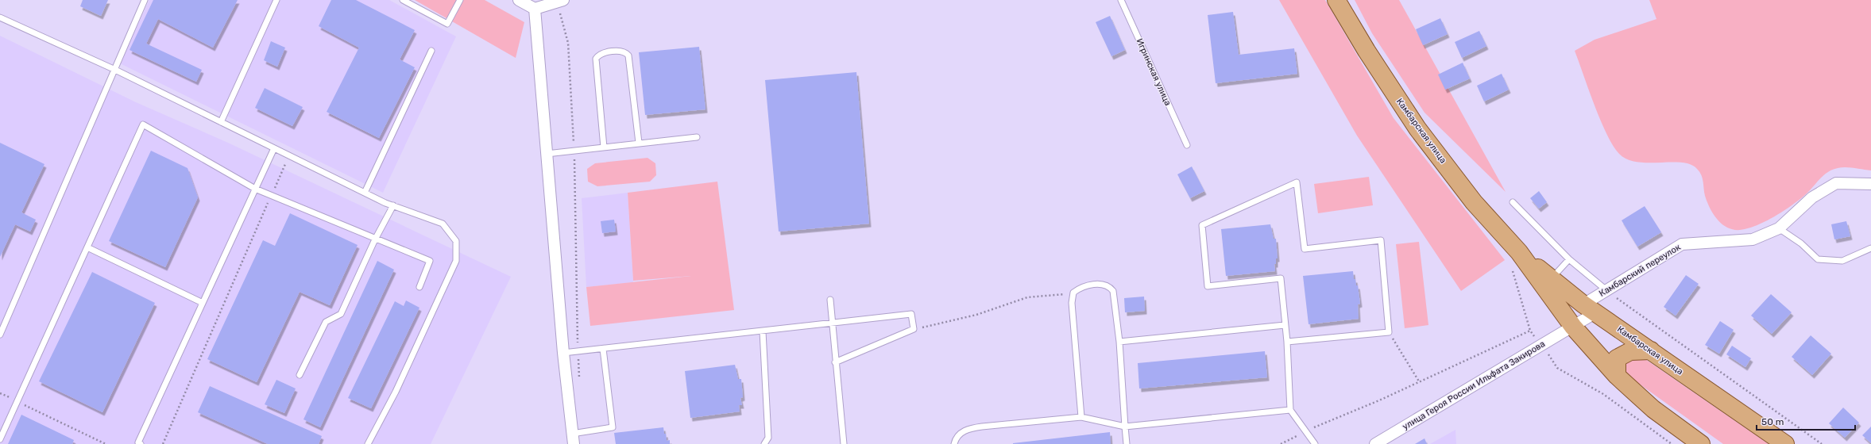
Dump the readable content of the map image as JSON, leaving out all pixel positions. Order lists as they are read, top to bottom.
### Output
{
  "streets": {
    "main road": ["Камбарская улица"],
    "street": ["Камбарский переулок", "улица Героя России Ильфата Закирова"],
    "lane": ["Игринская улица"]
  },
  "crossings": [
    ["Камбарская улица", "Камбарский переулок"],
    ["Камбарская улица", "улица Героя России Ильфата Закирова"],
    ["Камбарский переулок", "улица Героя России Ильфата Закирова"]
  ],
  "scale_bar": "50 m"
}
